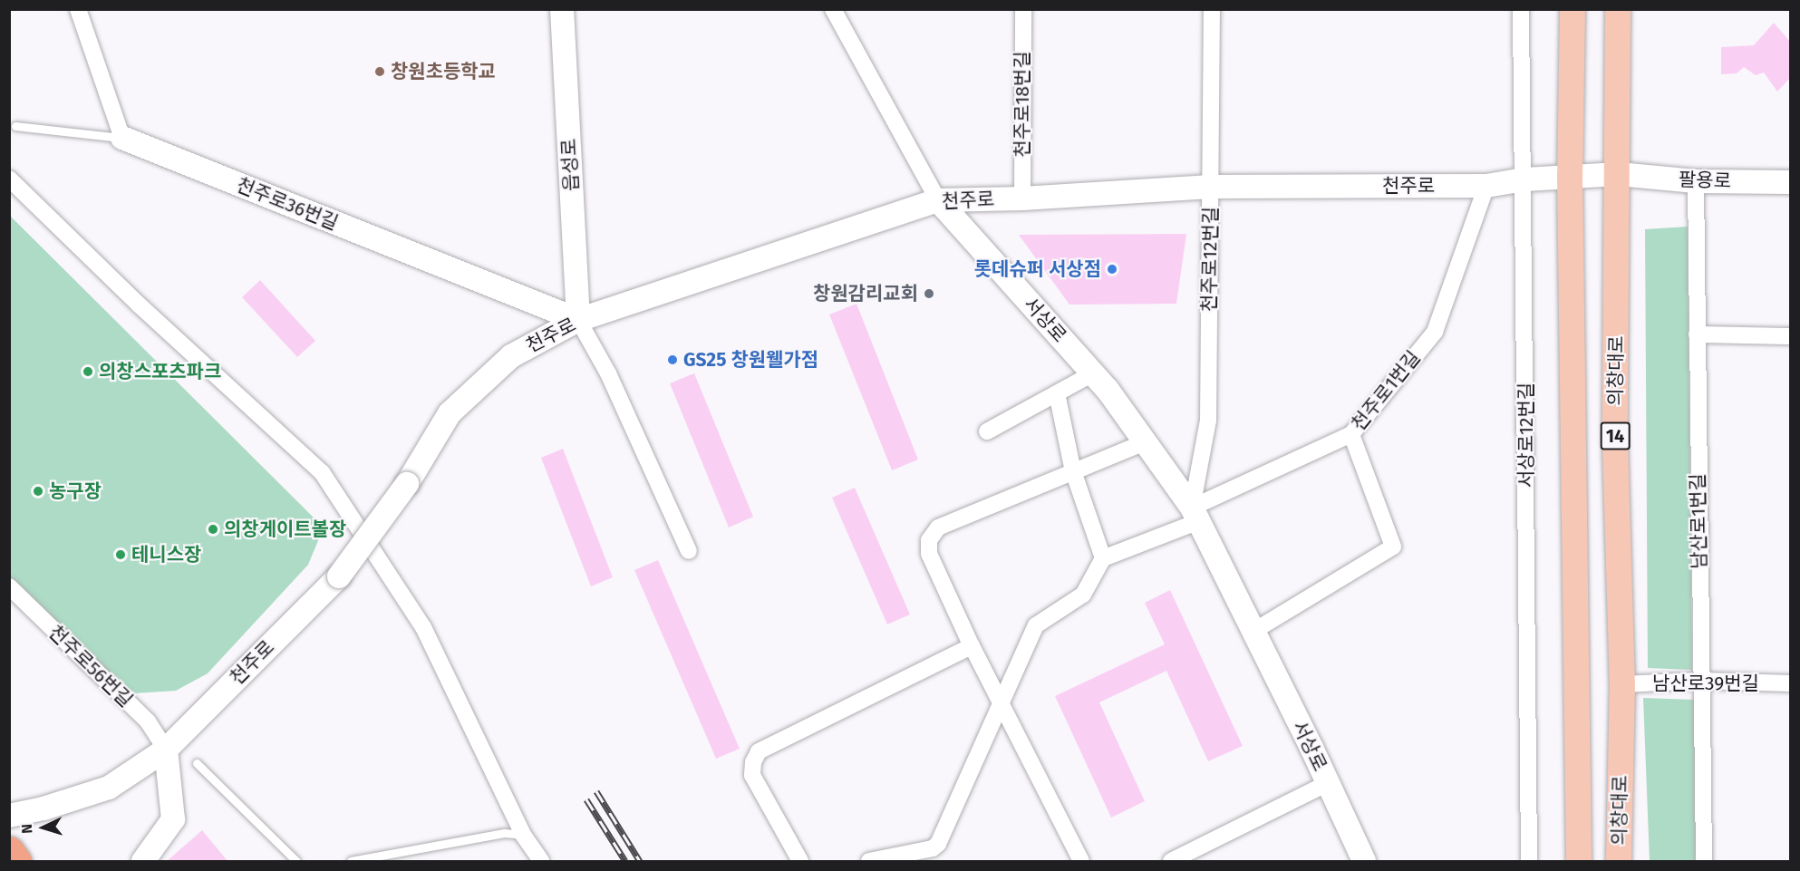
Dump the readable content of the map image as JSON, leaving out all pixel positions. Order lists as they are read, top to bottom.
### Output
{
  "streets": {
    "main road": [
      "읍성로",
      "팔용로",
      "천주로",
      "천주로36번길",
      "서상로",
      "의창대로",
      "14"
    ],
    "street": [
      "천주로18번길",
      "천주로12번길",
      "천주로1번길",
      "서상로12번길",
      "남산로1번길",
      "천주로56번길",
      "남산로39번길"
    ]
  },
  "crossings": [
    ["천주로18번길", "천주로"],
    ["읍성로", "천주로"],
    ["읍성로", "천주로36번길"],
    ["팔용로", "천주로"],
    ["팔용로", "의창대로"],
    ["팔용로", "남산로1번길"],
    ["천주로", "천주로36번길"],
    ["천주로", "천주로12번길"],
    ["천주로", "서상로"],
    ["천주로", "의창대로"],
    ["천주로", "천주로1번길"],
    ["천주로", "서상로12번길"],
    ["천주로", "14"],
    ["천주로", "천주로56번길"],
    ["천주로12번길", "서상로"],
    ["천주로12번길", "천주로1번길"],
    ["서상로", "천주로1번길"],
    ["의창대로", "남산로39번길"],
    ["남산로1번길", "남산로39번길"]
  ],
  "places": [
    "창원초등학교",
    "롯데슈퍼 서상점",
    "창원감리교회",
    "GS25 창원웰가점",
    "의창스포츠파크",
    "농구장",
    "의창게이트볼장",
    "테니스장"
  ],
  "north": "left"
}
